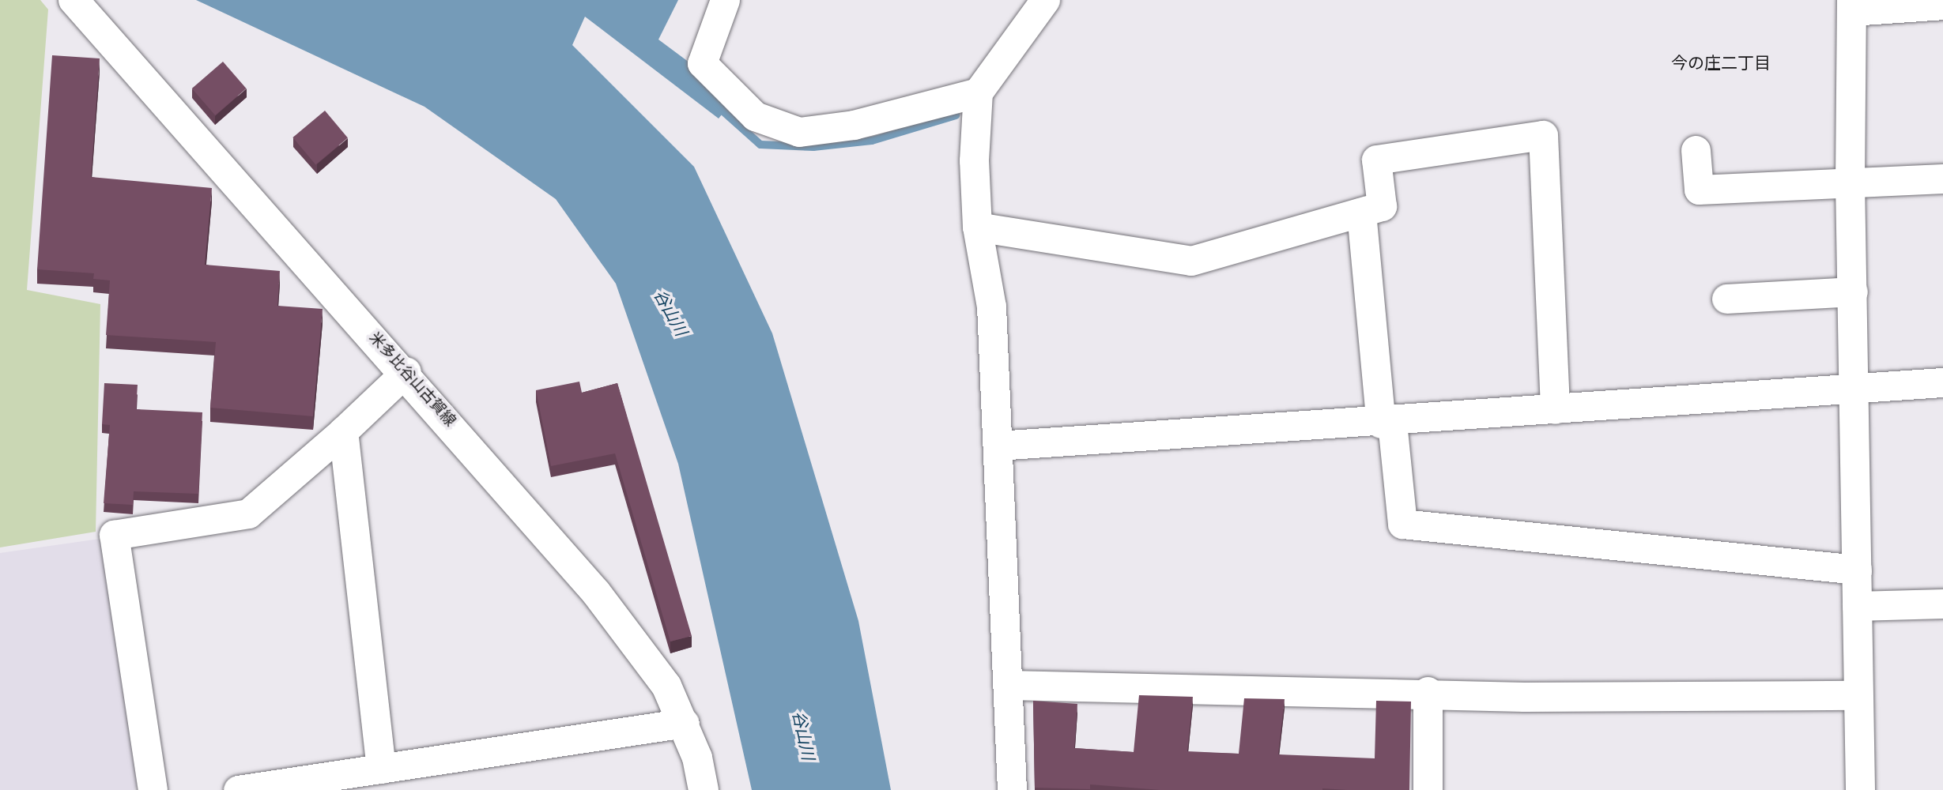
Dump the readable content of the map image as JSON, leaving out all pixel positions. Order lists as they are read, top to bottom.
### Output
{
  "streets": {
    "main road": ["米多比谷山古賀線"]
  },
  "districts": ["今の庄二丁目"],
  "water": ["谷山川"]
}
